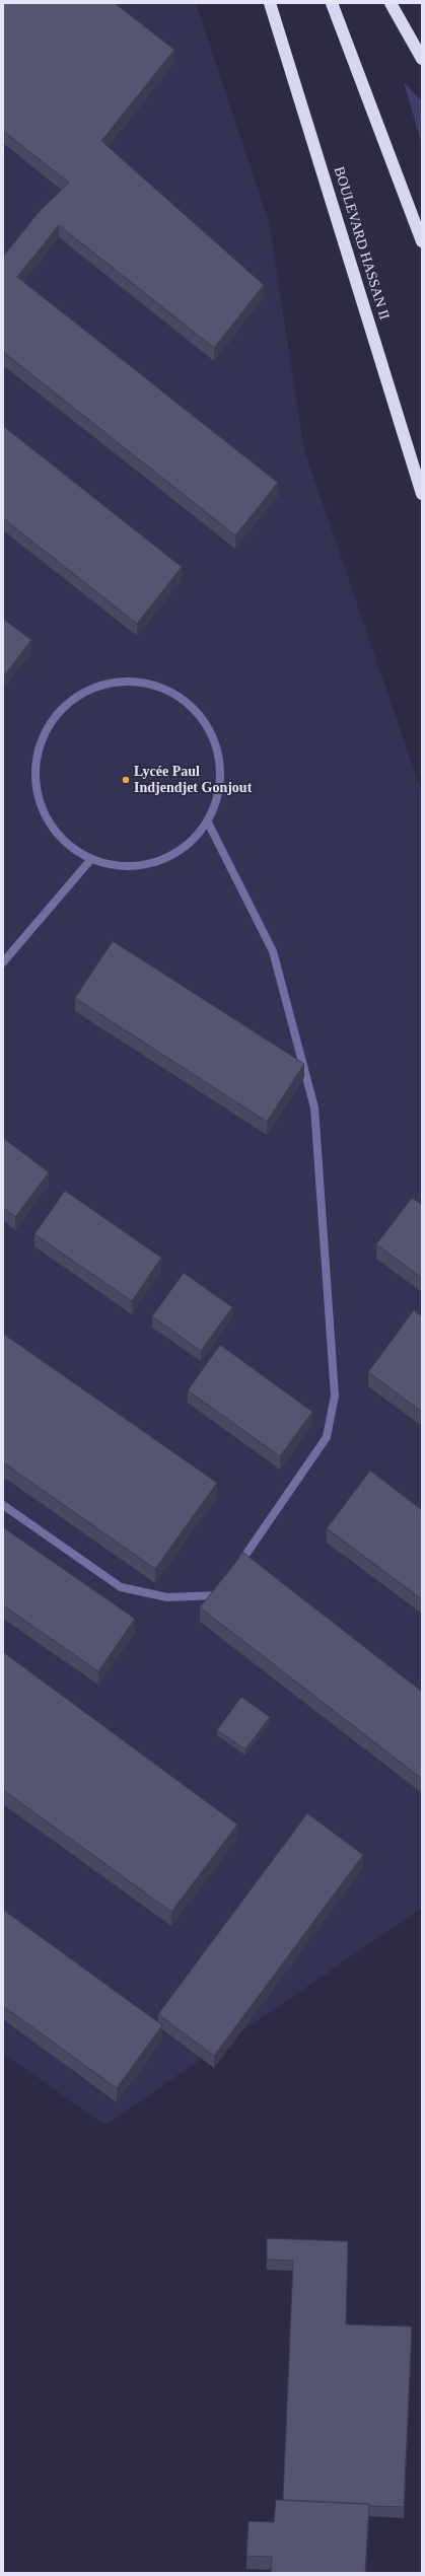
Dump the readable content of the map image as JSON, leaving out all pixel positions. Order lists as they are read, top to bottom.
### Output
{
  "streets": {
    "highway": ["BOULEVARD HASSAN II"]
  },
  "places": ["Lycée Paul Indjendjet Gonjout"]
}
